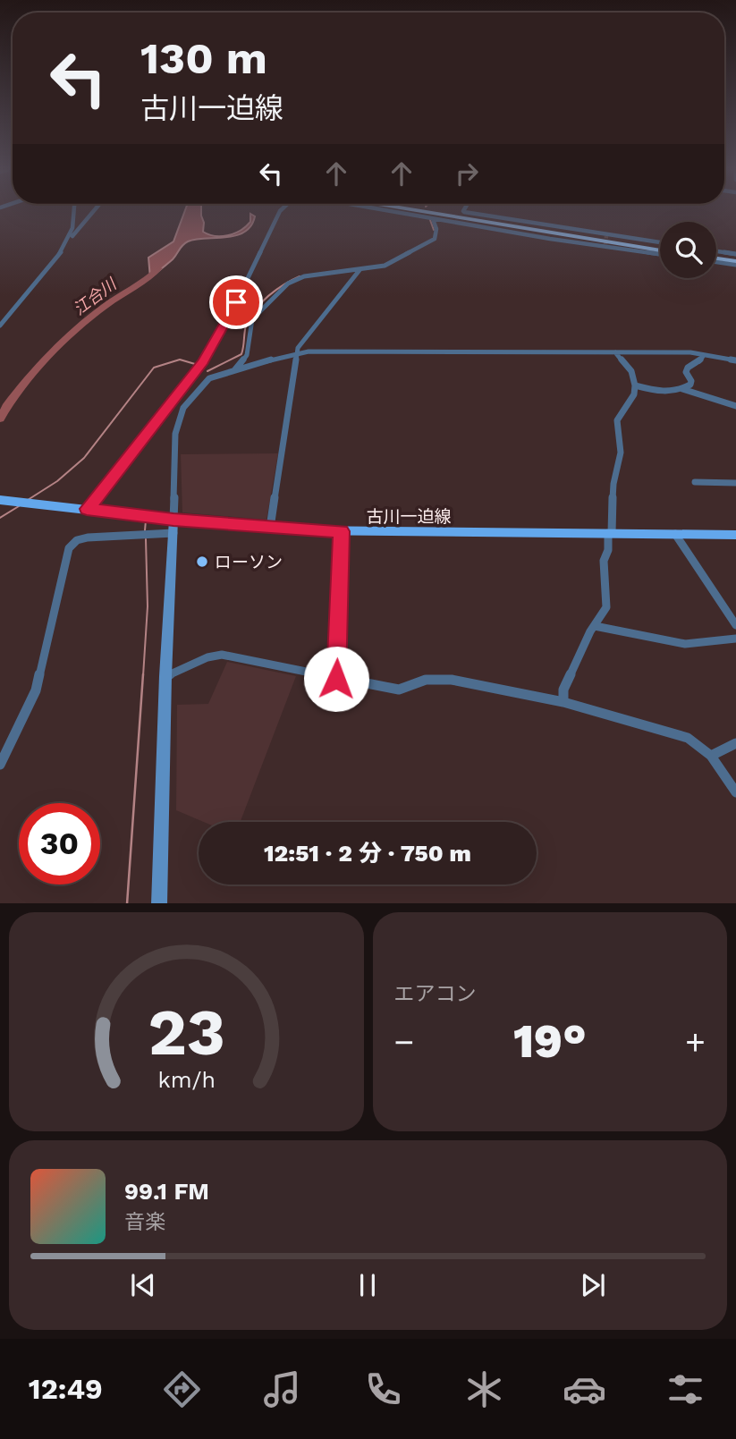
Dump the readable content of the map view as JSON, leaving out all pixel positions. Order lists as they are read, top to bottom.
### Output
{
  "streets": {
    "main road": ["古川一迫線"]
  },
  "water": ["江合川"],
  "places": ["ローソン"],
  "page": {
    "turn": ["130 m", "古川一迫線"],
    "limit": "30",
    "trip": "12:51 · 2 分 · 750 m",
    "tile": "エアコン",
    "heat": ["−", "19°", "+"],
    "song": ["99.1 FM", "音楽"],
    "tabs": "12:49",
    "gauge": ["23", "km/h"]
  }
}
